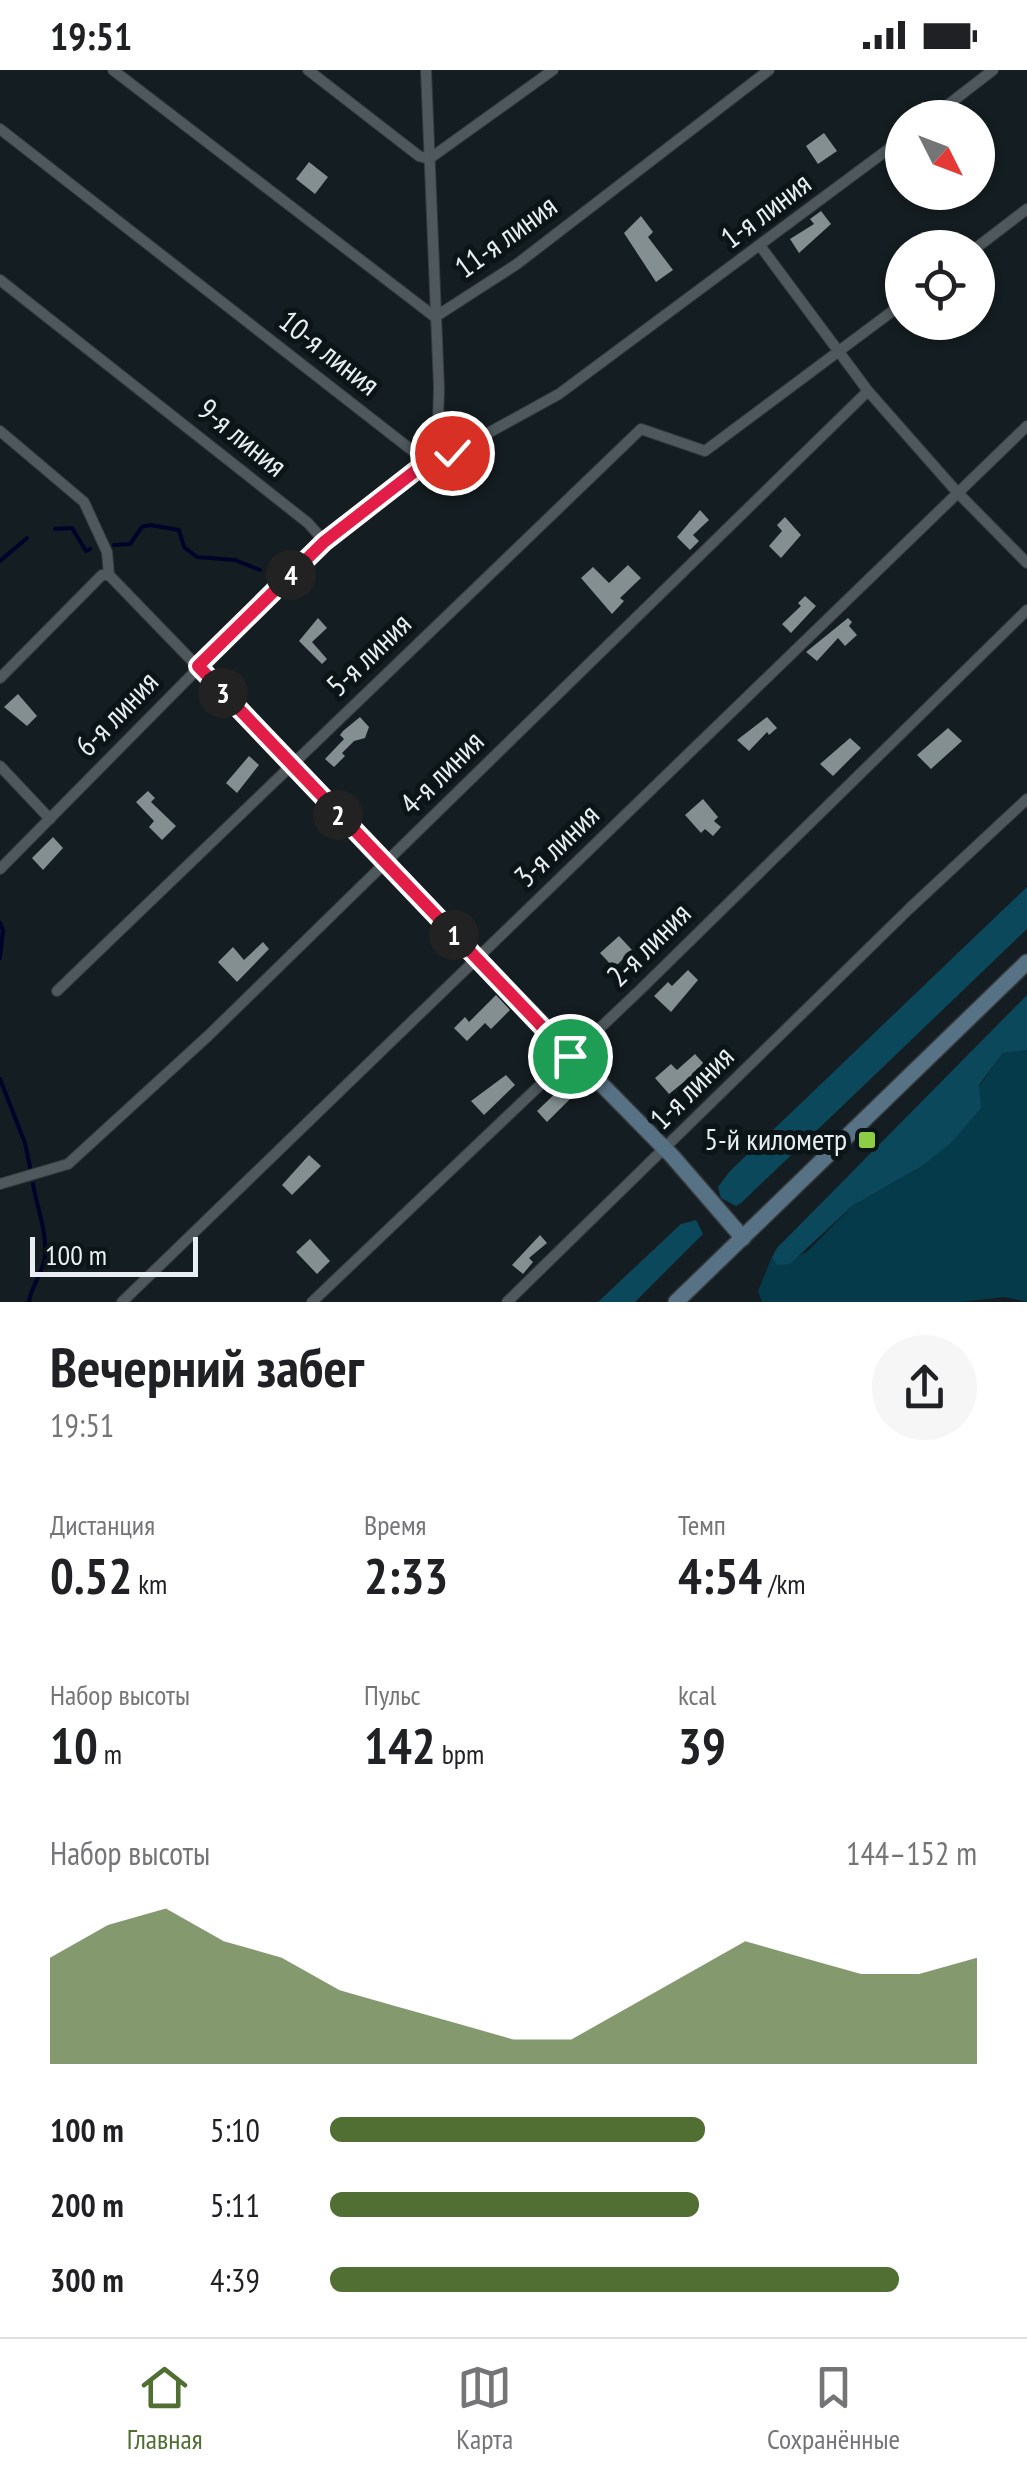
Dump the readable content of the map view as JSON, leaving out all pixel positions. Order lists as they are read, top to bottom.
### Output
{
  "streets": {
    "street": [
      "1-я линия",
      "11-я линия",
      "10-я линия",
      "9-я линия",
      "5-я линия",
      "6-я линия",
      "4-я линия",
      "3-я линия",
      "2-я линия"
    ]
  },
  "crossings": [
    ["1-я линия", "6-я линия"],
    ["10-я линия", "6-я линия"],
    ["9-я линия", "6-я линия"]
  ],
  "places": {
    "transit": ["5-й километр"]
  },
  "scale_bar": "100 m",
  "north": "bottom right",
  "page": {
    "status": "19:51",
    "pins": [
      "4",
      "3",
      "2",
      "1"
    ],
    "scale": "100 m",
    "heading": ["Вечерний забег", "19:51"],
    "stats": [
      ["Дистанция", "0.52 km"],
      ["Время", "2:33"],
      ["Темп", "4:54 /km"],
      ["Набор высоты", "10 m"],
      ["Пульс", "142 bpm"],
      ["kcal", "39"]
    ],
    "chart": ["Набор высоты", "144–152 m"],
    "list": [
      {
        "name": "100 m",
        "note": "5:10"
      },
      {
        "name": "200 m",
        "note": "5:11"
      },
      {
        "name": "300 m",
        "note": "4:39"
      }
    ],
    "tabs": ["Главная", "Карта", "Сохранённые"]
  }
}
